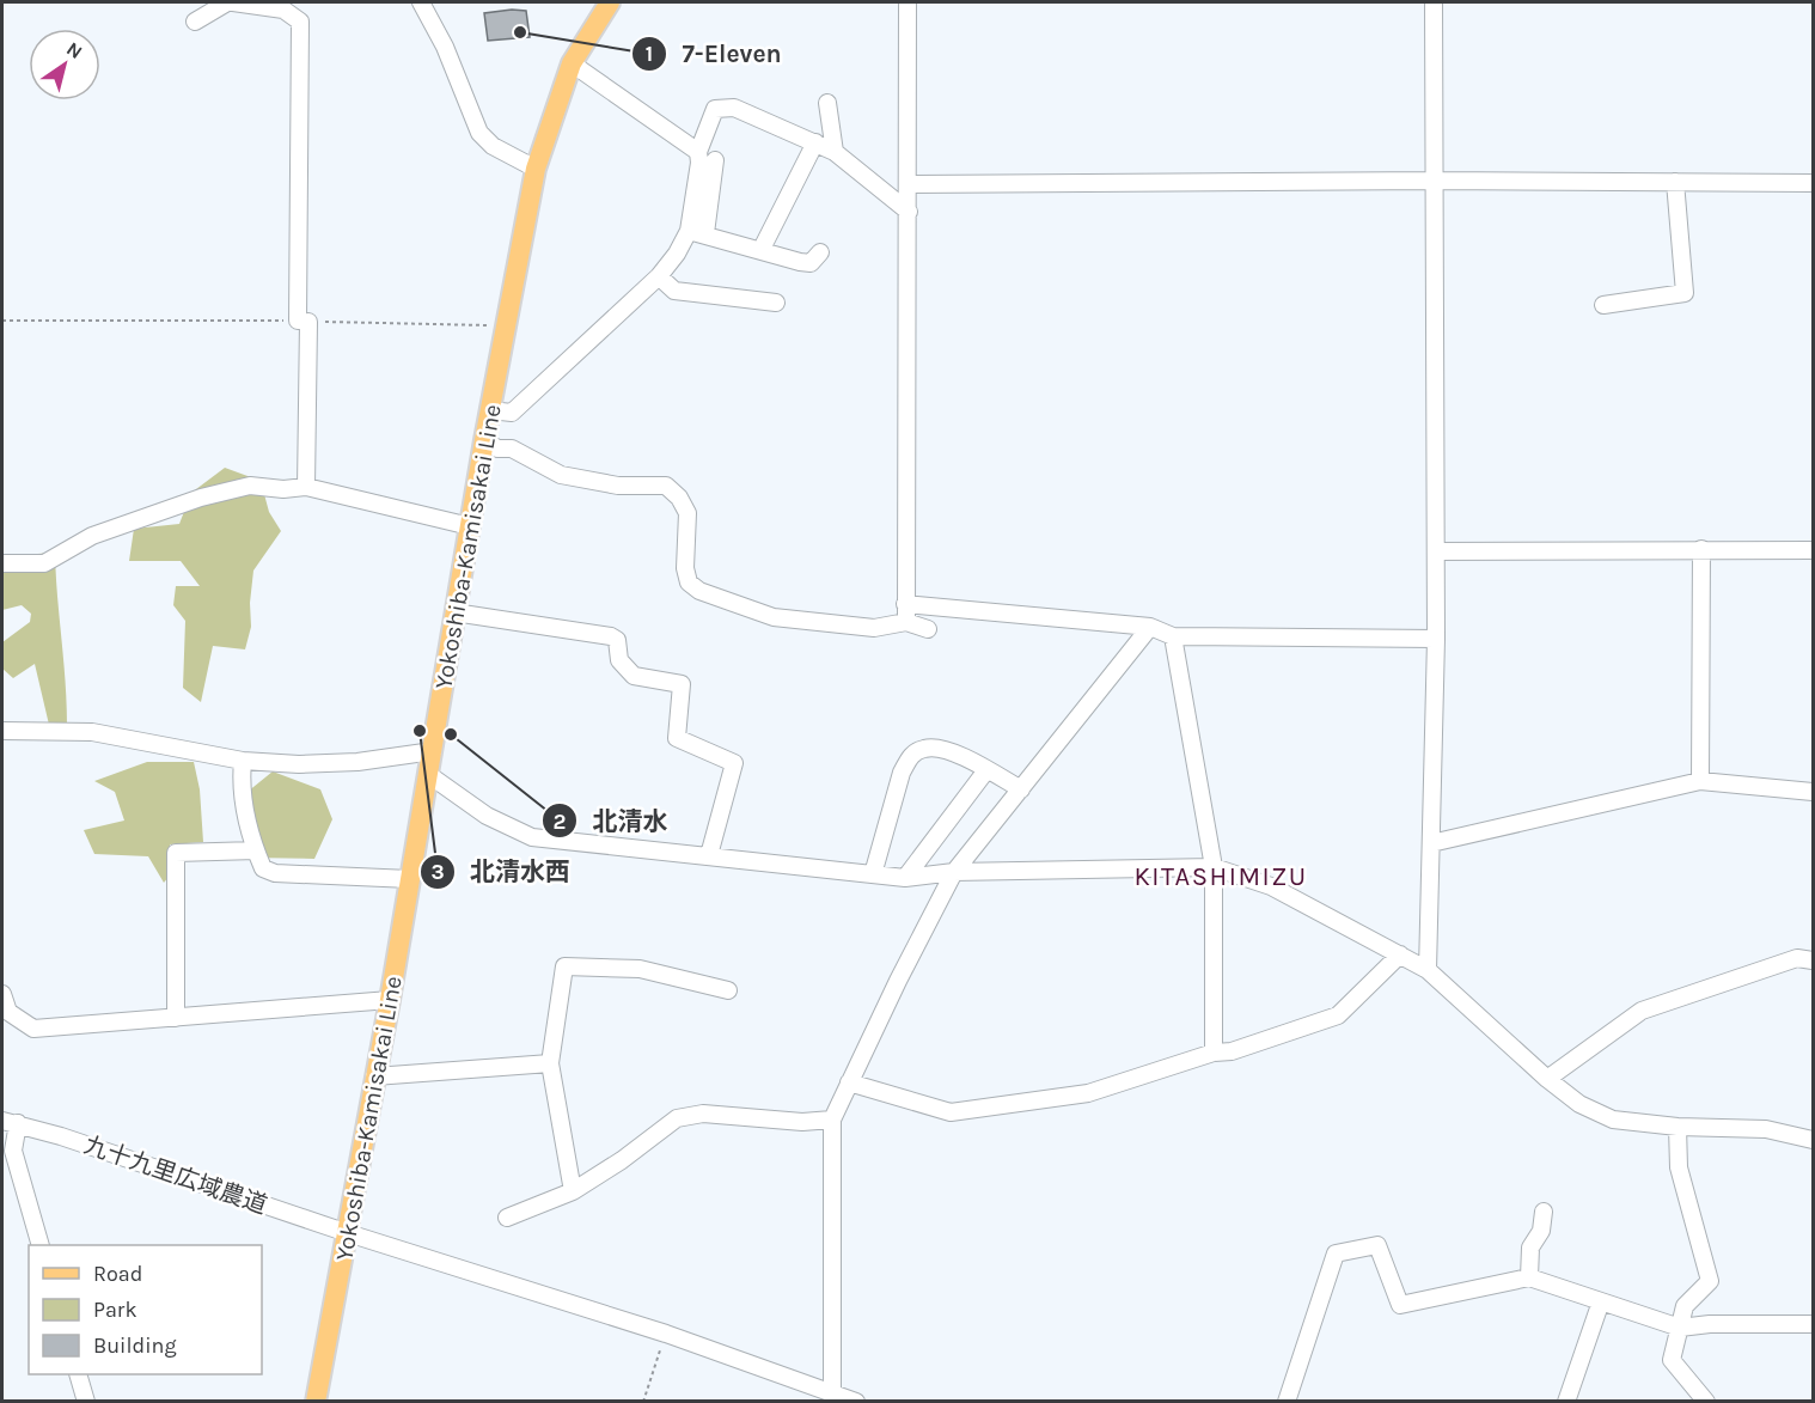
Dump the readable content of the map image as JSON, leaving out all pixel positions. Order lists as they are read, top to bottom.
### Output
{
  "streets": {
    "main road": ["Yokoshiba-Kamisakai Line"],
    "street": ["九十九里広域農道"]
  },
  "crossings": [
    ["Yokoshiba-Kamisakai Line", "九十九里広域農道"]
  ],
  "districts": ["KITASHIMIZU"],
  "places": ["7-Eleven", "北清水西", "北清水"],
  "legend": ["Road", "Park", "Building"],
  "north": "top right"
}
